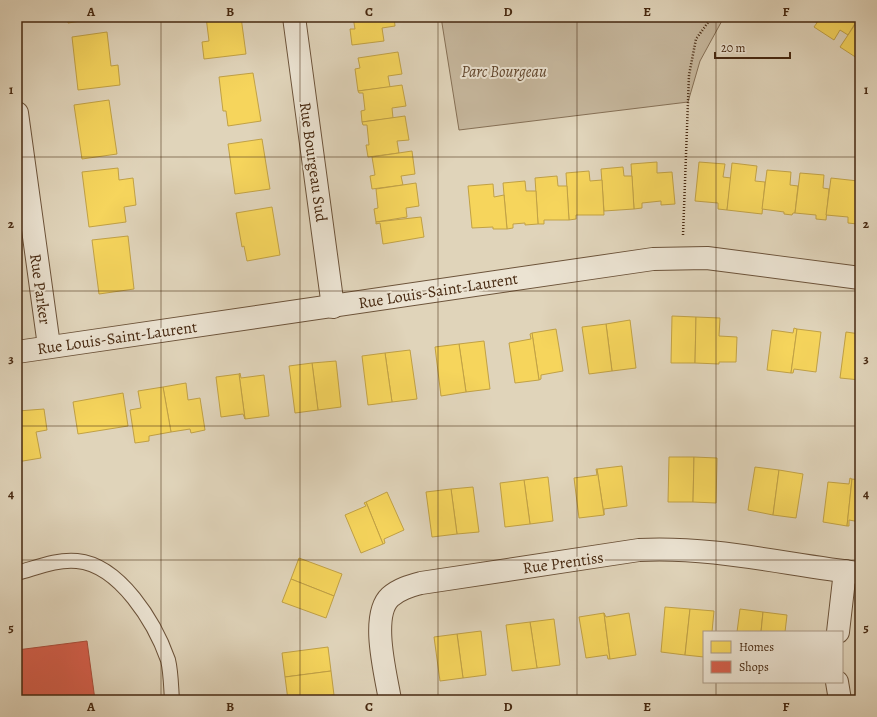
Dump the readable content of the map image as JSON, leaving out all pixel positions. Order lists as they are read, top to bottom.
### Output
{
  "streets": {
    "street": [
      "Rue Bourgeau Sud",
      "Rue Parker",
      "Rue Louis-Saint-Laurent",
      "Rue Prentiss"
    ]
  },
  "crossings": [
    ["Rue Bourgeau Sud", "Rue Louis-Saint-Laurent"],
    ["Rue Parker", "Rue Louis-Saint-Laurent"]
  ],
  "parks": ["Parc Bourgeau"],
  "legend": ["Homes", "Shops"],
  "scale_bar": "20 m",
  "grid": {
    "columns": [
      "A",
      "B",
      "C",
      "D",
      "E",
      "F"
    ],
    "rows": [
      "1",
      "2",
      "3",
      "4",
      "5"
    ]
  }
}
